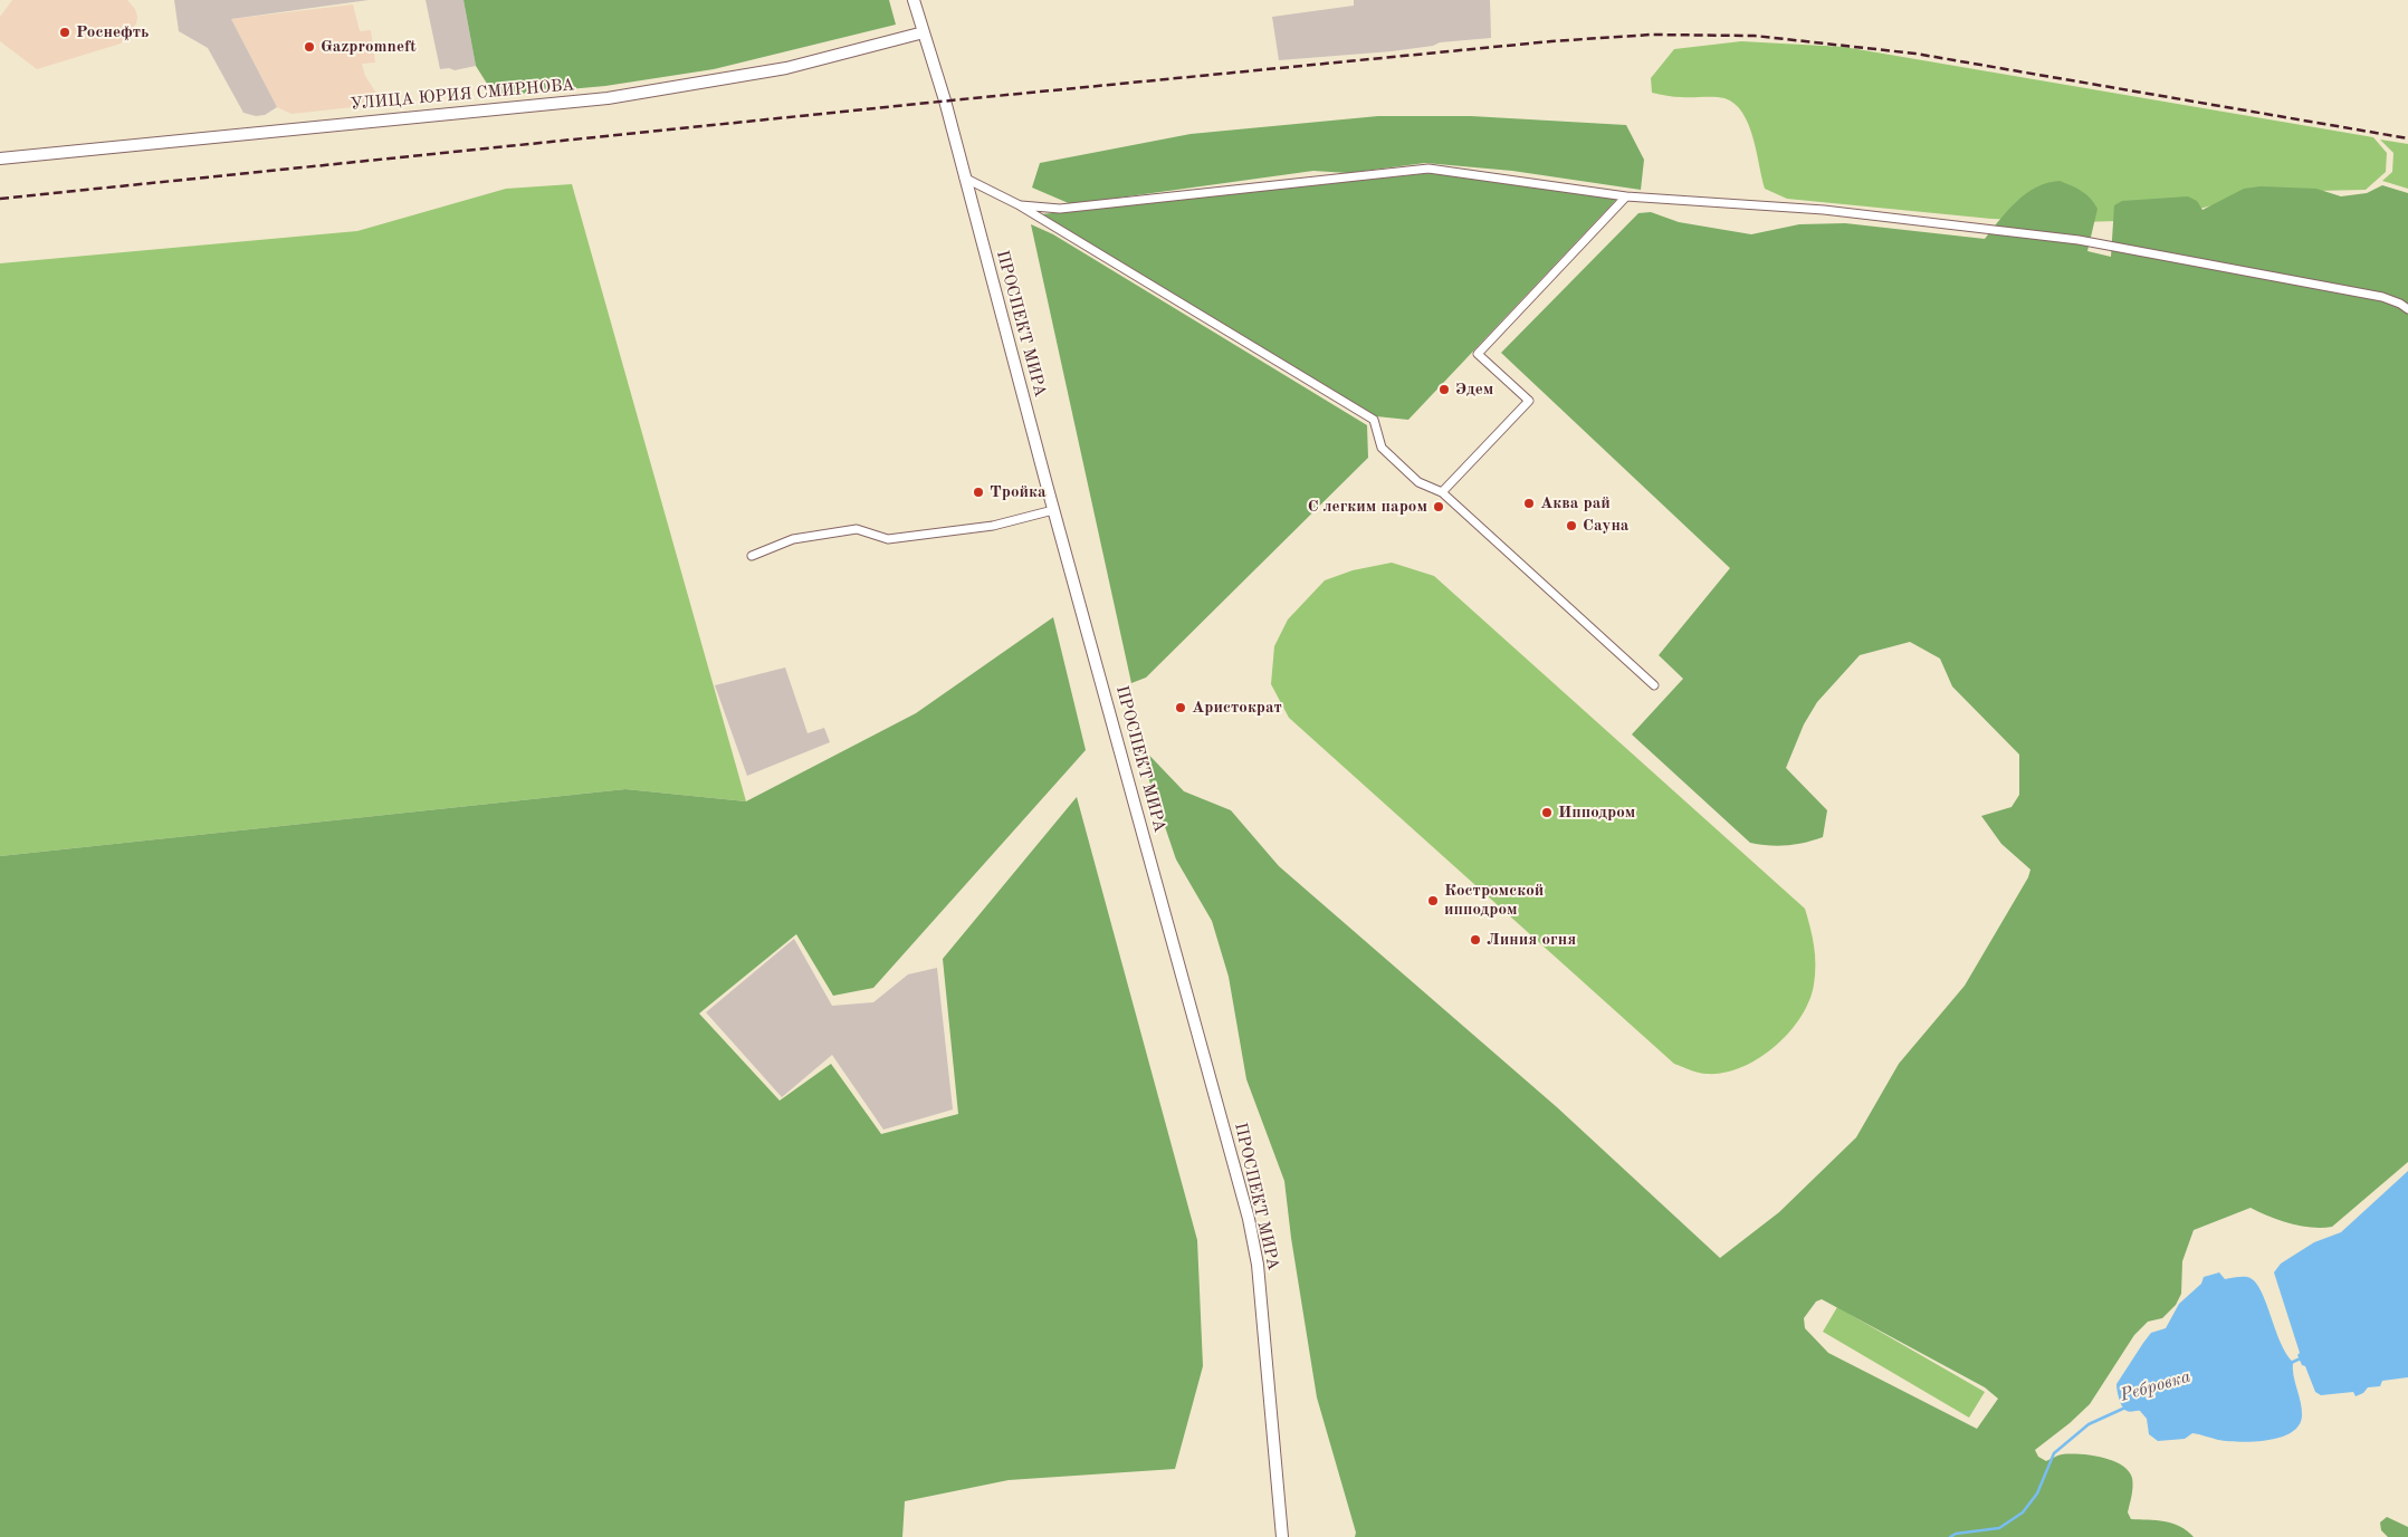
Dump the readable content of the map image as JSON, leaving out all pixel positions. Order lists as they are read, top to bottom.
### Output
{
  "streets": {
    "main road": ["УЛИЦА ЮРИЯ СМИРНОВА", "ПРОСПЕКТ МИРА"]
  },
  "crossings": [
    ["УЛИЦА ЮРИЯ СМИРНОВА", "ПРОСПЕКТ МИРА"]
  ],
  "water": ["Ребровка"],
  "places": [
    "Роснефть",
    "Gazpromneft",
    "Эдем",
    "Тройка",
    "Аква рай",
    "С легким паром",
    "Сауна",
    "Аристократ",
    "Ипподром",
    "Костромской ипподром",
    "Линия огня"
  ]
}
